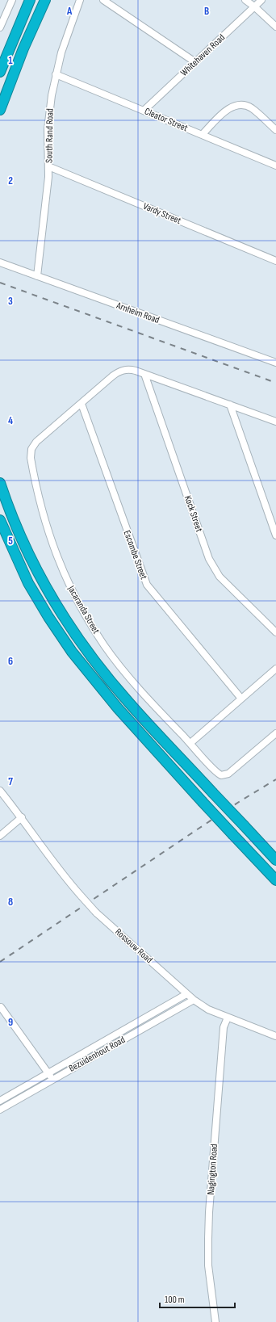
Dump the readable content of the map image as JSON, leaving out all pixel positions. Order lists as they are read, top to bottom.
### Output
{
  "streets": {
    "street": [
      "Whitehaven Road",
      "Cleator Street",
      "South Rand Road",
      "Vardy Street",
      "Arnheim Road",
      "Kock Street",
      "Escombe Street",
      "Jacaranda Street",
      "Rossouw Road",
      "Bezuidenhout Road",
      "Nagington Road"
    ]
  },
  "crossings": [
    ["Whitehaven Road", "Cleator Street"],
    ["Cleator Street", "South Rand Road"],
    ["South Rand Road", "Vardy Street"],
    ["South Rand Road", "Arnheim Road"],
    ["Escombe Street", "Jacaranda Street"],
    ["Rossouw Road", "Bezuidenhout Road"],
    ["Rossouw Road", "Nagington Road"]
  ],
  "scale_bar": "100 m",
  "grid": {
    "columns": ["A", "B"],
    "rows": [
      "1",
      "2",
      "3",
      "4",
      "5",
      "6",
      "7",
      "8",
      "9"
    ]
  }
}
